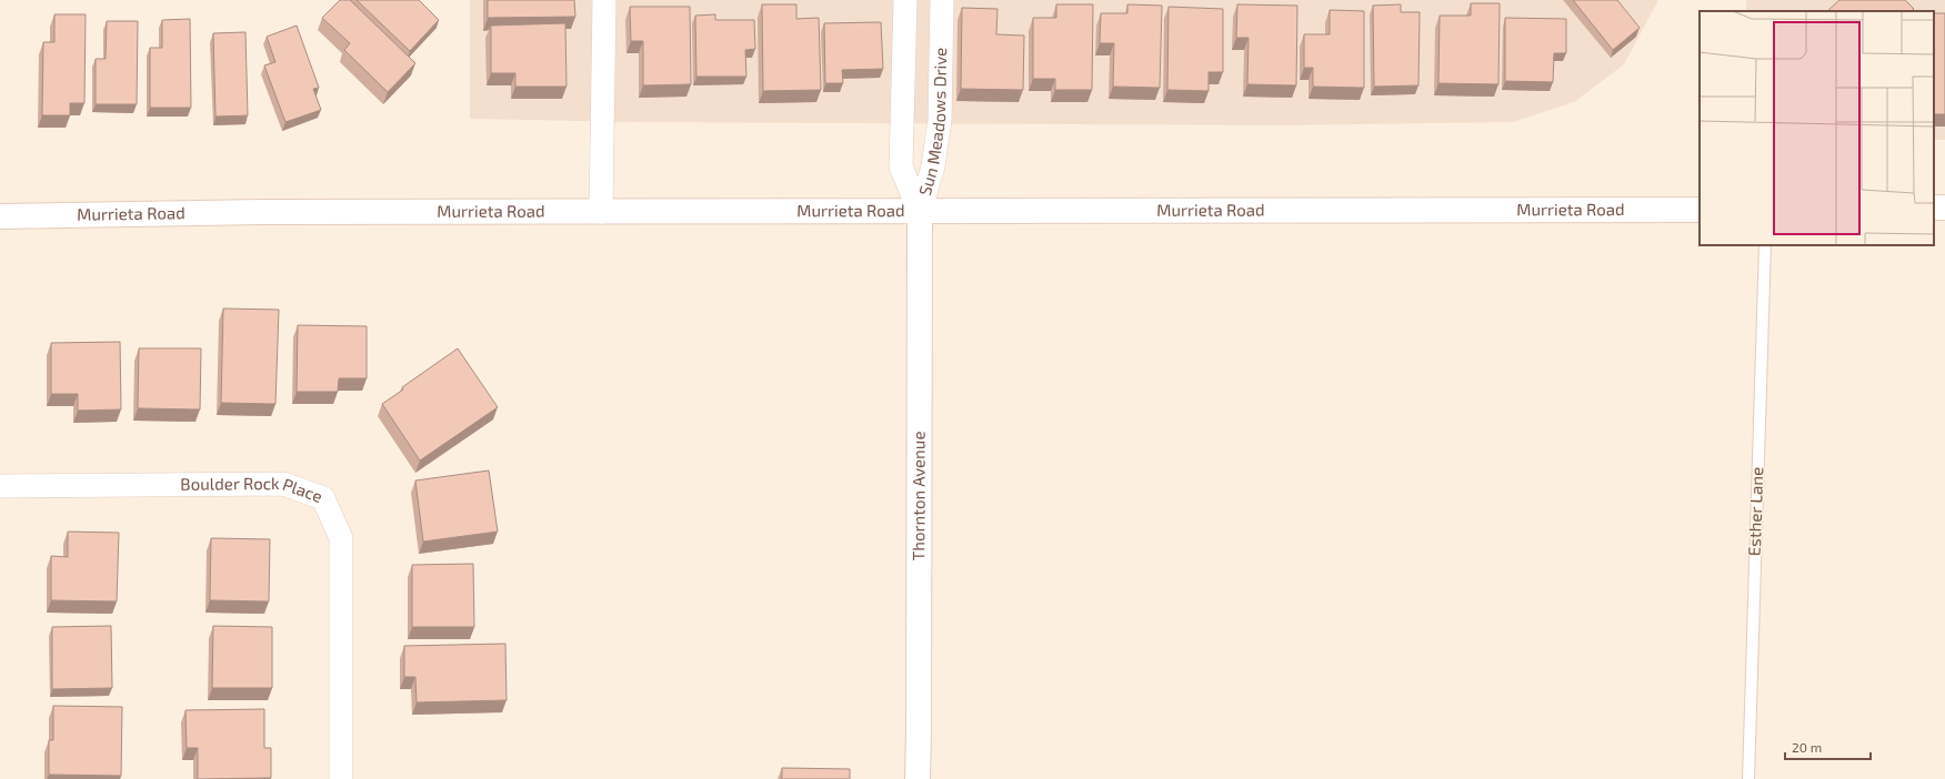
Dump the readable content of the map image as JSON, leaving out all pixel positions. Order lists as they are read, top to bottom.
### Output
{
  "streets": {
    "main road": ["Murrieta Road", "Thornton Avenue"],
    "street": ["Sun Meadows Drive", "Boulder Rock Place"],
    "lane": ["Esther Lane"]
  },
  "crossings": [
    ["Sun Meadows Drive", "Murrieta Road"],
    ["Sun Meadows Drive", "Thornton Avenue"],
    ["Murrieta Road", "Thornton Avenue"]
  ],
  "scale_bar": "20 m"
}
